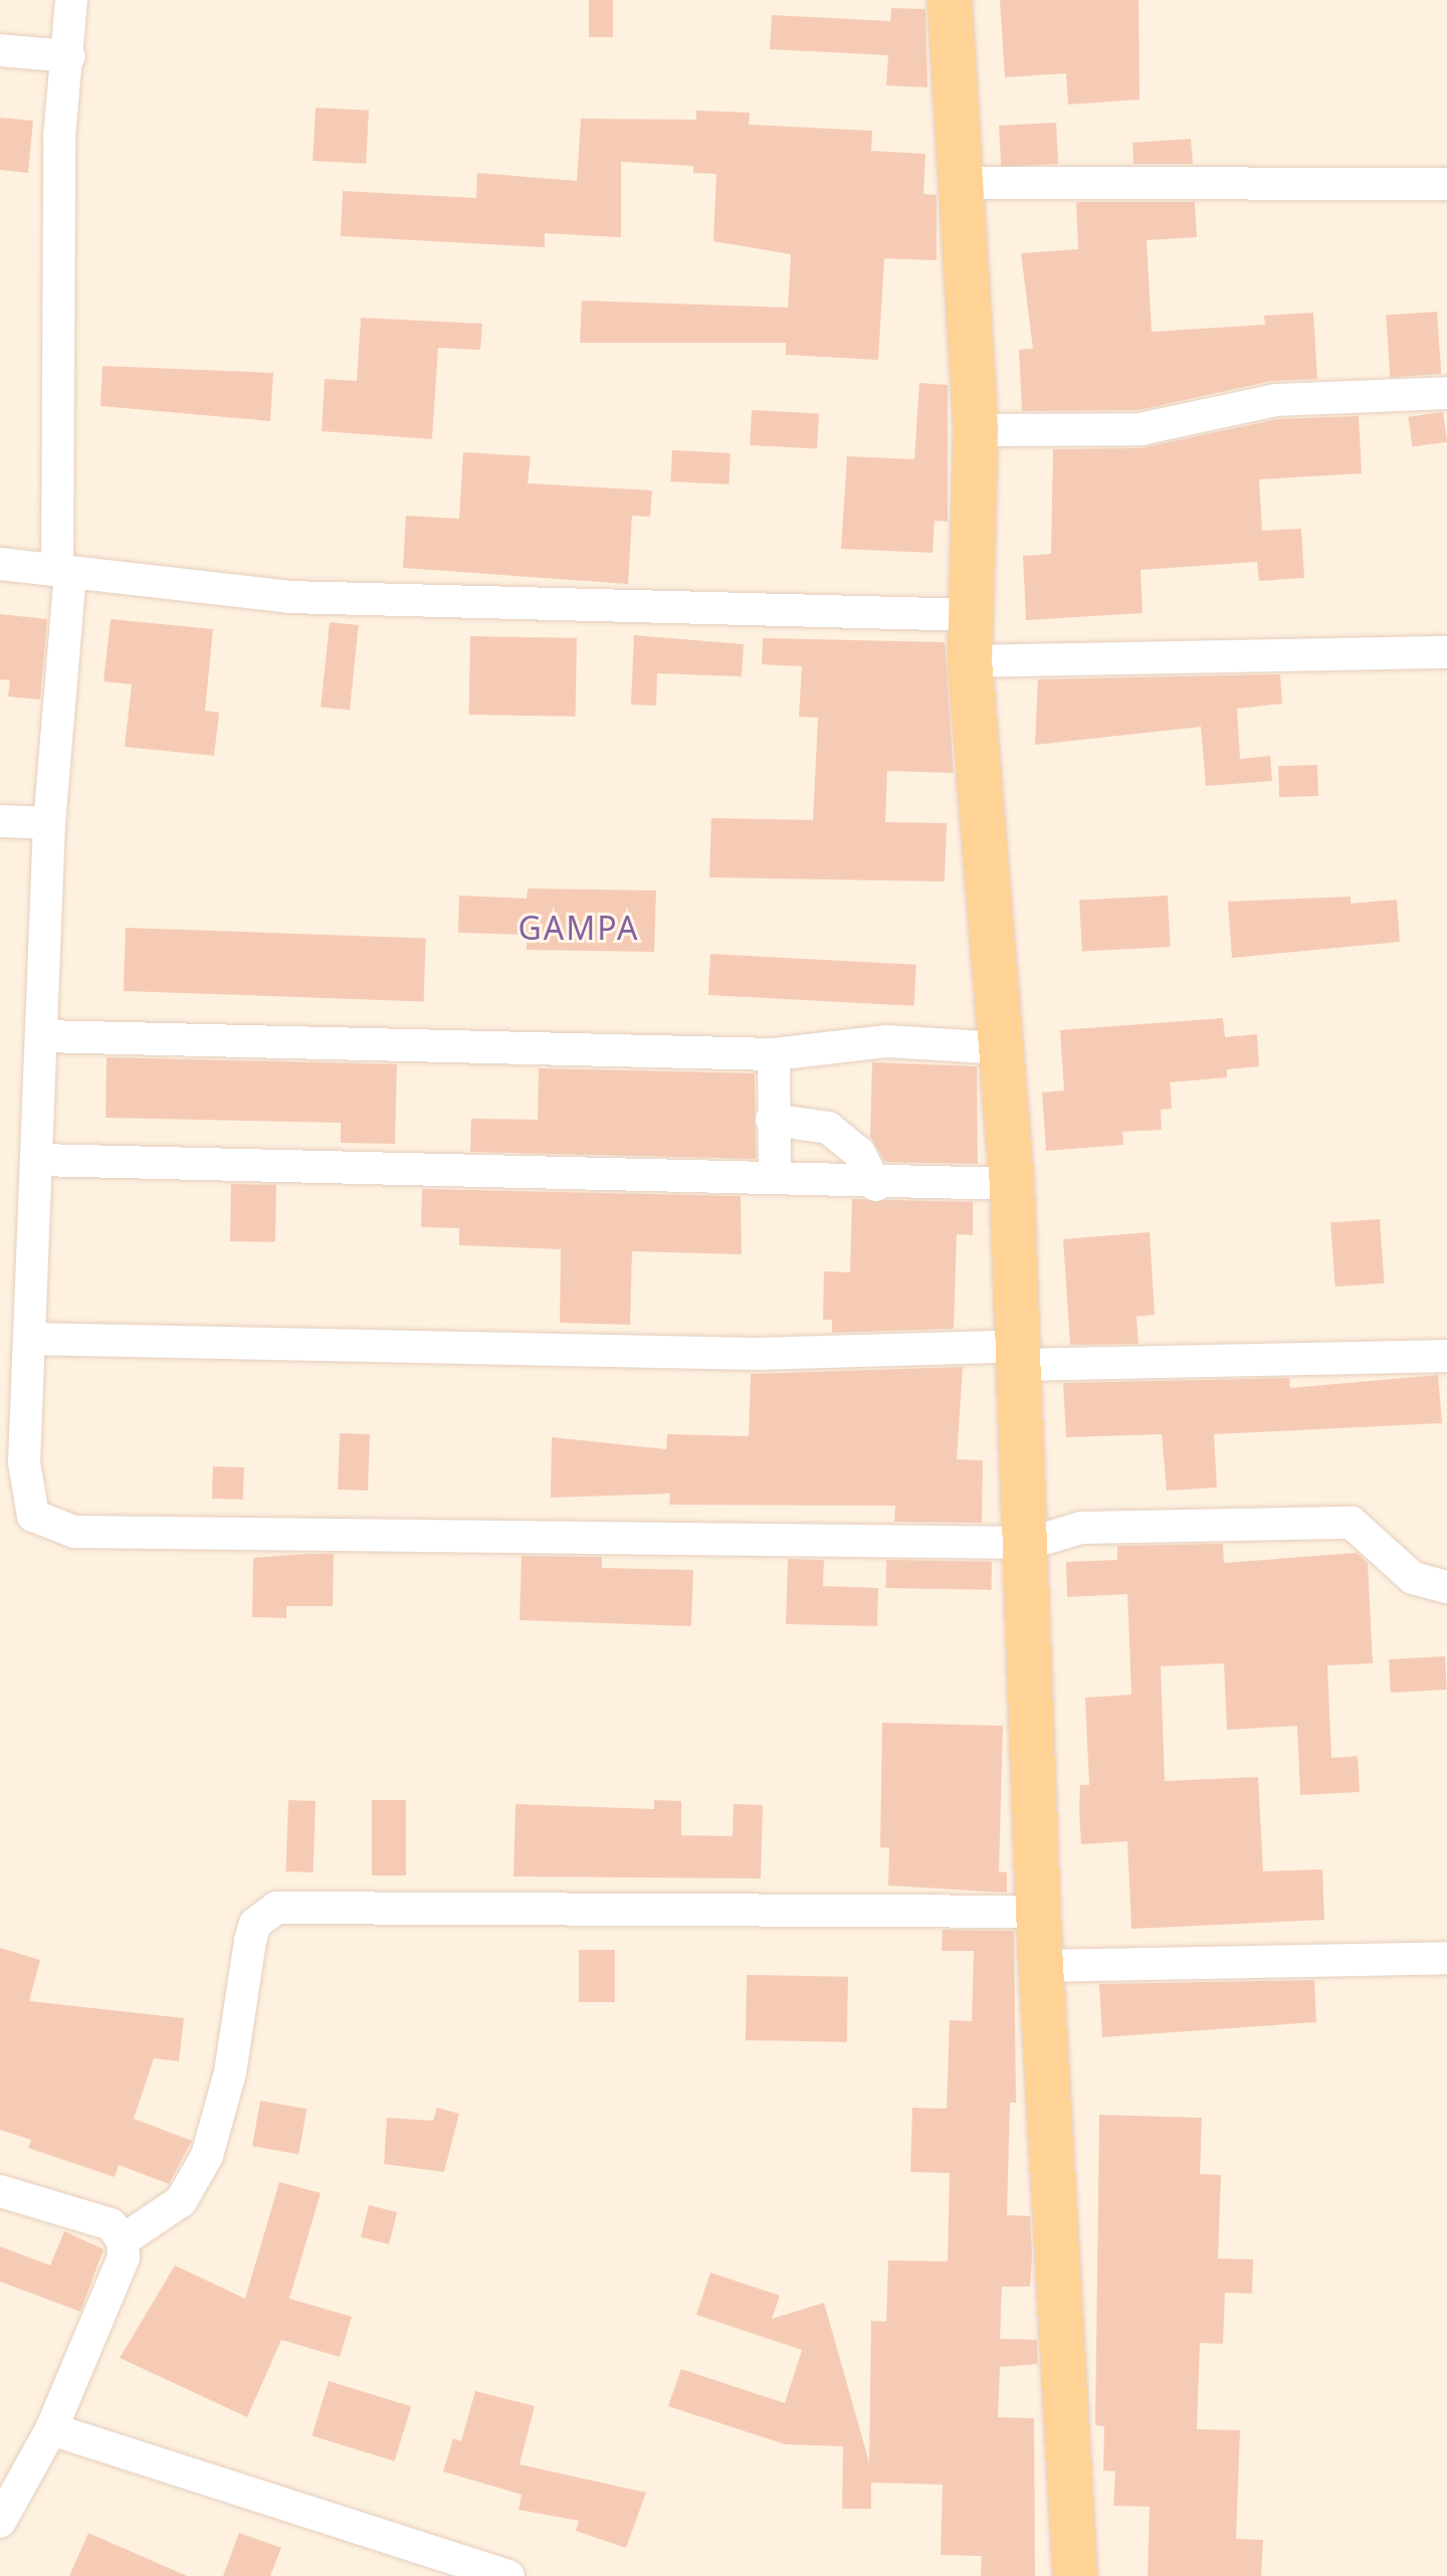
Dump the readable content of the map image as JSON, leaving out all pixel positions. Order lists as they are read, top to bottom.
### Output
{
  "districts": ["GAMPA"]
}
